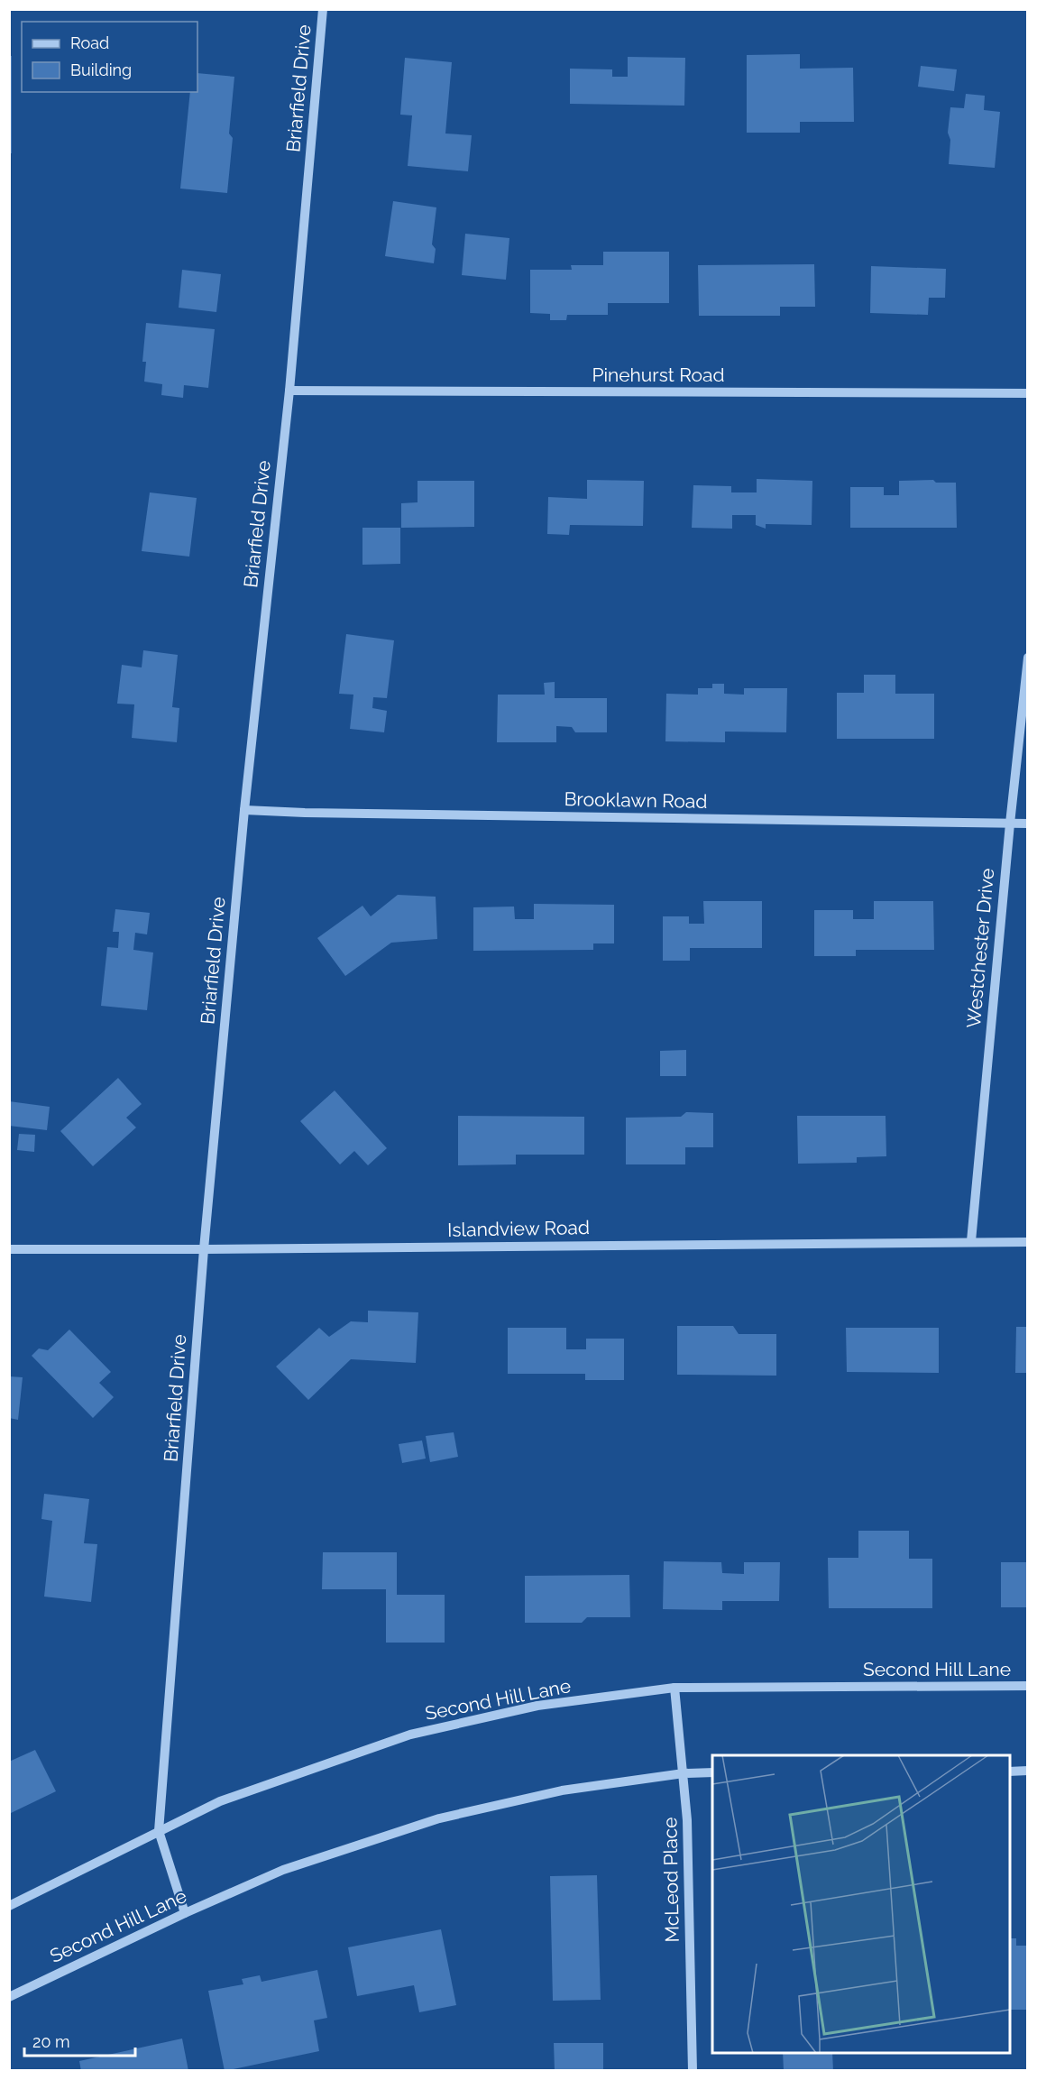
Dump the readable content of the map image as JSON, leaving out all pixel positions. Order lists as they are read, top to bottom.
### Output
{
  "streets": {
    "street": [
      "Briarfield Drive",
      "Pinehurst Road",
      "Brooklawn Road",
      "Westchester Drive",
      "Islandview Road",
      "Second Hill Lane",
      "McLeod Place"
    ]
  },
  "crossings": [
    ["Briarfield Drive", "Pinehurst Road"],
    ["Briarfield Drive", "Brooklawn Road"],
    ["Briarfield Drive", "Islandview Road"],
    ["Briarfield Drive", "Second Hill Lane"],
    ["Brooklawn Road", "Westchester Drive"],
    ["Westchester Drive", "Islandview Road"],
    ["Second Hill Lane", "McLeod Place"]
  ],
  "legend": ["Road", "Building"],
  "scale_bar": "20 m"
}
